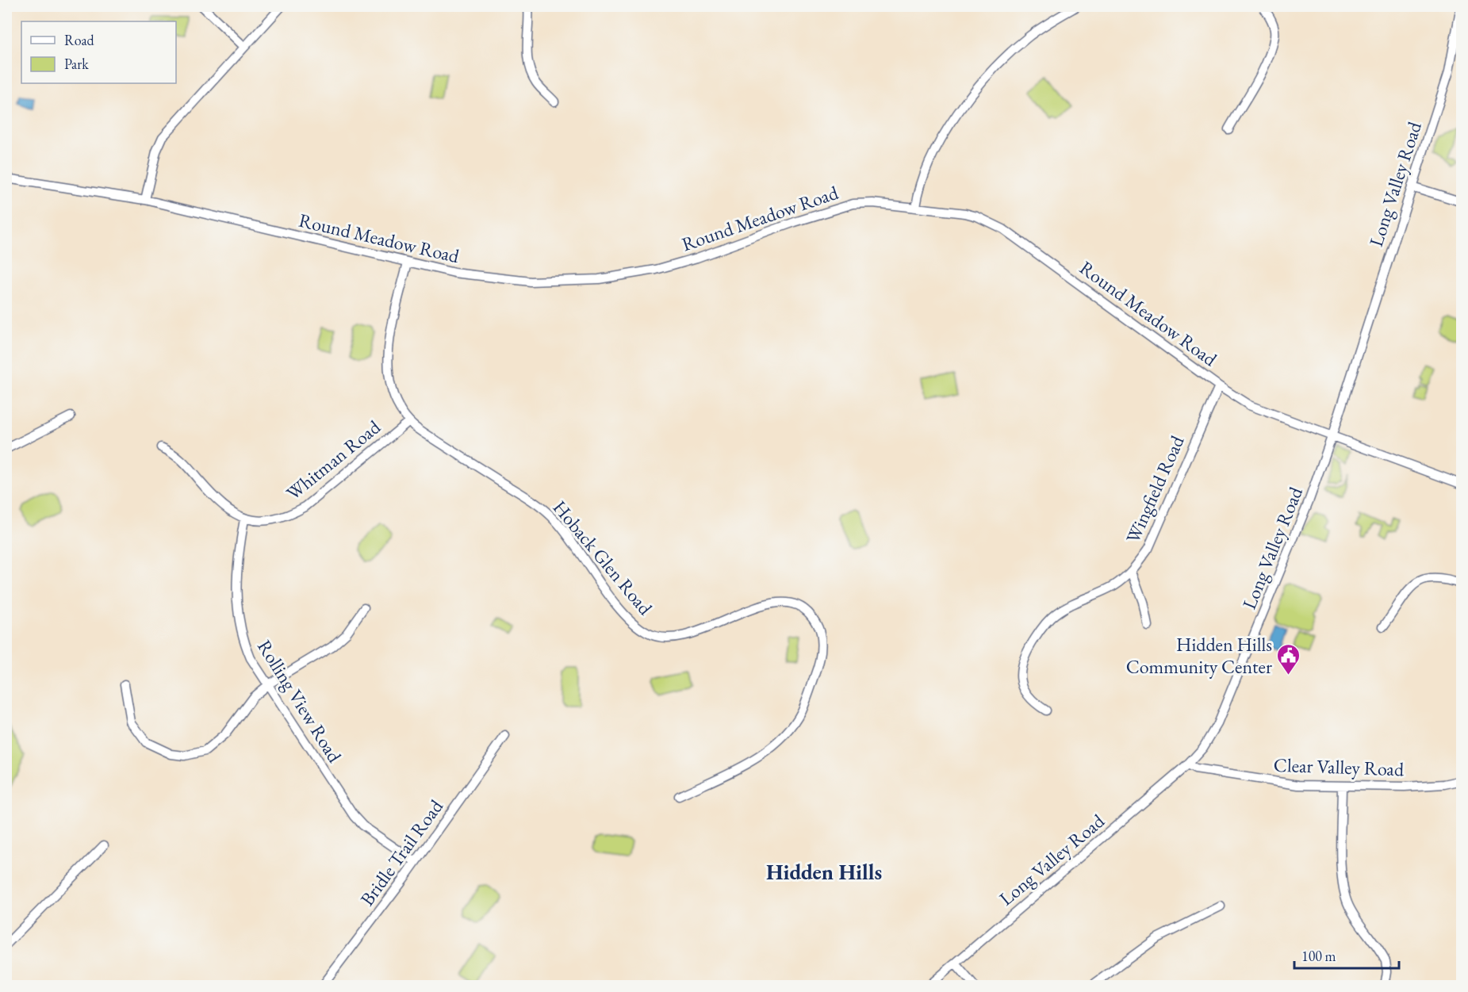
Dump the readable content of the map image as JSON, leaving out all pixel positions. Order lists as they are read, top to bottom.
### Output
{
  "streets": {
    "street": [
      "Long Valley Road",
      "Round Meadow Road",
      "Whitman Road",
      "Wingfield Road",
      "Hoback Glen Road",
      "Rolling View Road",
      "Clear Valley Road",
      "Bridle Trail Road"
    ]
  },
  "crossings": [
    ["Long Valley Road", "Round Meadow Road"],
    ["Long Valley Road", "Clear Valley Road"],
    ["Round Meadow Road", "Wingfield Road"],
    ["Round Meadow Road", "Hoback Glen Road"],
    ["Whitman Road", "Hoback Glen Road"],
    ["Whitman Road", "Rolling View Road"],
    ["Rolling View Road", "Bridle Trail Road"]
  ],
  "districts": ["Hidden Hills"],
  "places": {
    "public building": ["Hidden Hills Community Center"]
  },
  "legend": ["Road", "Park"],
  "scale_bar": "100 m"
}
